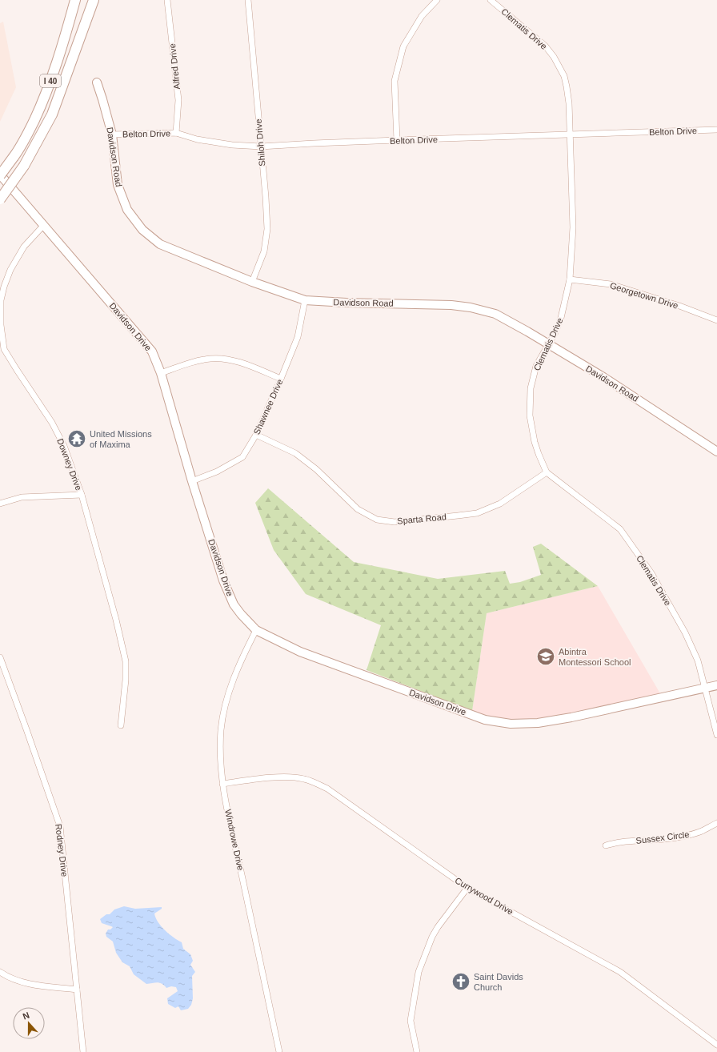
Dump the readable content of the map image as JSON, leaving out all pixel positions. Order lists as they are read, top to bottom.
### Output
{
  "streets": {
    "highway": ["I 40"],
    "street": [
      "Clematis Drive",
      "Alfred Drive",
      "Belton Drive",
      "Shiloh Drive",
      "Davidson Road",
      "Georgetown Drive",
      "Davidson Drive",
      "Shawnee Drive",
      "Downey Drive",
      "Sparta Road",
      "Sussex Circle",
      "Windrowe Drive",
      "Rodney Drive",
      "Currywood Drive"
    ]
  },
  "crossings": [
    ["Clematis Drive", "Belton Drive"],
    ["Clematis Drive", "Davidson Road"],
    ["Clematis Drive", "Georgetown Drive"],
    ["Clematis Drive", "Davidson Drive"],
    ["Clematis Drive", "Sparta Road"],
    ["Alfred Drive", "Belton Drive"],
    ["I 40", "Davidson Drive"],
    ["Belton Drive", "Shiloh Drive"],
    ["Belton Drive", "Davidson Road"],
    ["Shiloh Drive", "Davidson Road"],
    ["Davidson Road", "Shawnee Drive"],
    ["Davidson Drive", "Shawnee Drive"],
    ["Davidson Drive", "Downey Drive"],
    ["Davidson Drive", "Windrowe Drive"],
    ["Shawnee Drive", "Sparta Road"],
    ["Windrowe Drive", "Currywood Drive"]
  ],
  "places": {
    "temple": ["United Missions of Maxima"],
    "school or university": ["Abintra Montessori School"],
    "church": ["Saint Davids Church"]
  },
  "north": "top"
}
